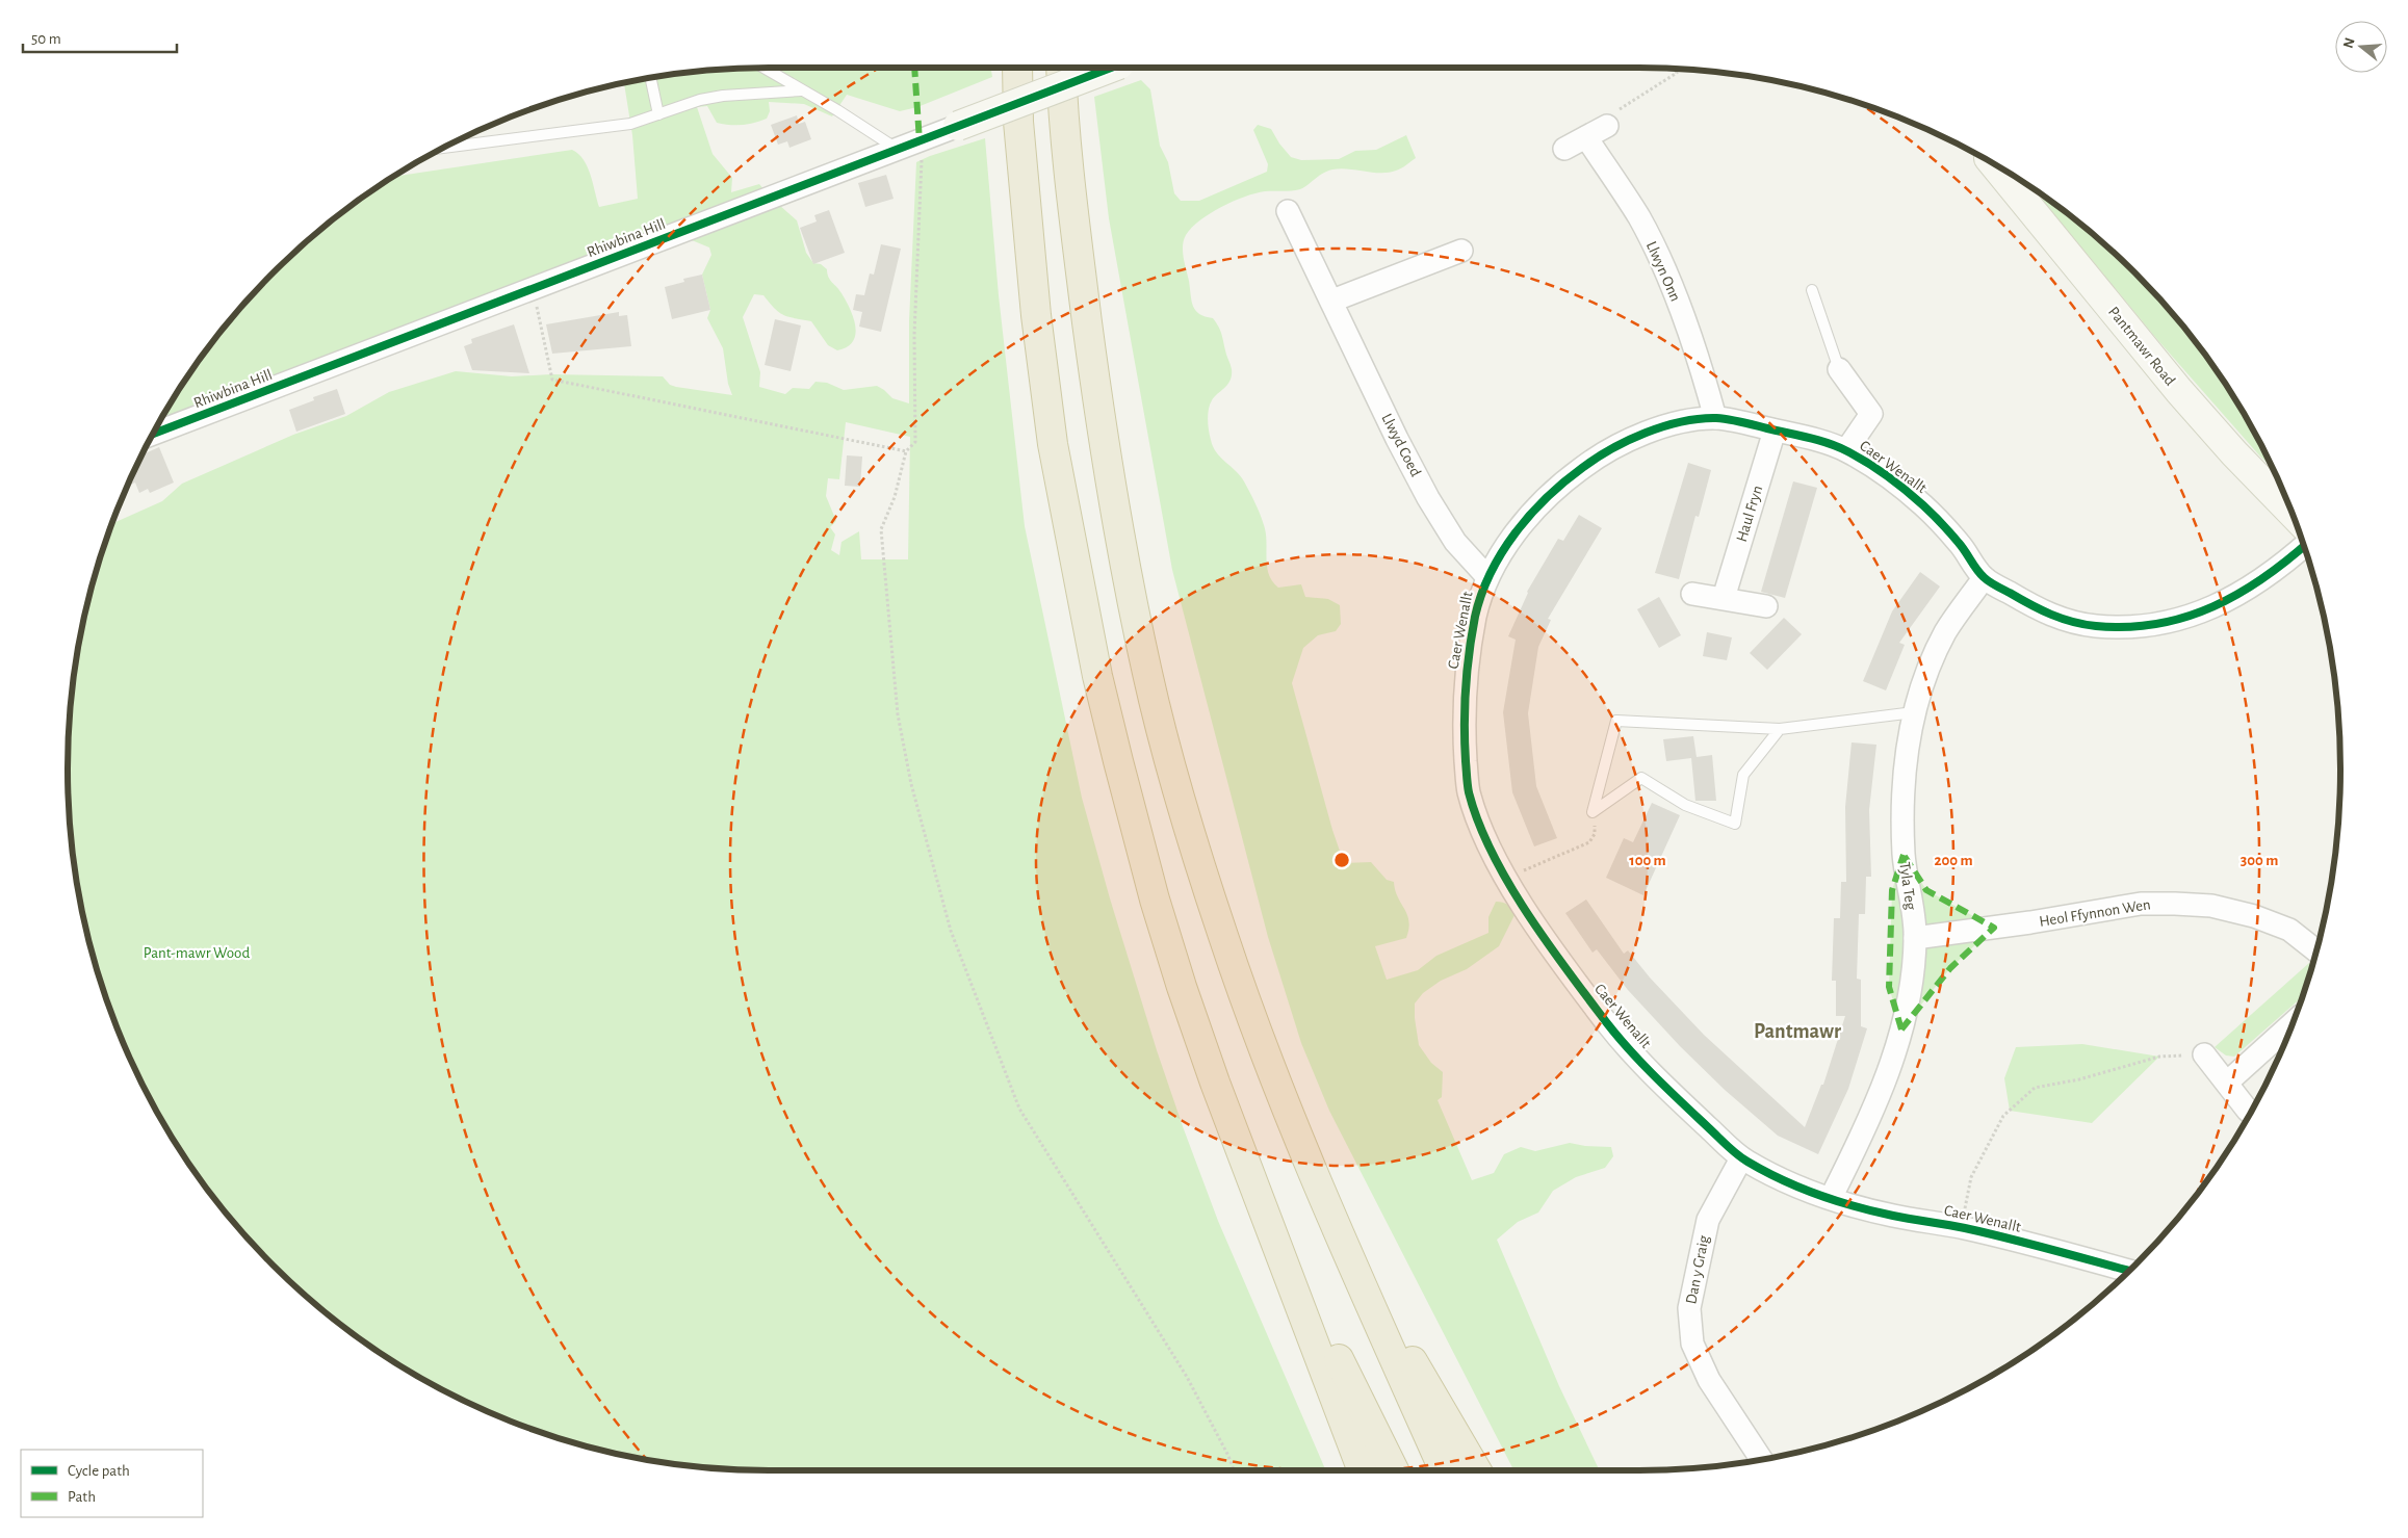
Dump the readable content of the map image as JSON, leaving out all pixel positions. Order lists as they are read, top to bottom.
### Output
{
  "streets": {
    "street": [
      "Rhiwbina Hill",
      "Llwyn Onn",
      "Pantmawr Road",
      "Llwyd Coed",
      "Caer Wenallt",
      "Haul Fryn",
      "Tyla Teg",
      "Heol Ffynnon Wen",
      "Dan y Graig"
    ]
  },
  "crossings": [
    ["Llwyn Onn", "Caer Wenallt"],
    ["Llwyd Coed", "Caer Wenallt"],
    ["Caer Wenallt", "Haul Fryn"],
    ["Caer Wenallt", "Tyla Teg"],
    ["Caer Wenallt", "Dan y Graig"],
    ["Tyla Teg", "Heol Ffynnon Wen"]
  ],
  "districts": ["Pantmawr"],
  "parks": ["Pant-mawr Wood"],
  "legend": ["Cycle path", "Path"],
  "scale_bar": "50 m",
  "north": "left",
  "rings": ["100 m", "200 m", "300 m"]
}
